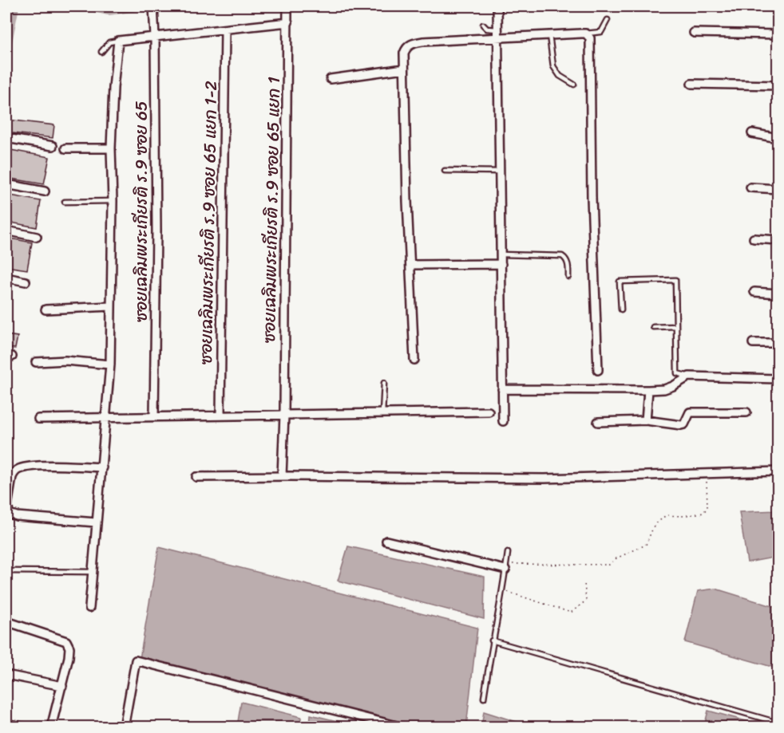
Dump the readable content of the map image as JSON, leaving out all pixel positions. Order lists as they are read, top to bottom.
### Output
{
  "streets": {
    "street": ["ซอยเฉลิมพระเกียรติ ร.9 ซอย 65 แยก 1", "ซอยเฉลิมพระเกียรติ ร.9 ซอย 65", "ซอยเฉลิมพระเกียรติ ร.9 ซอย 65 แยก 1-2"]
  }
}
